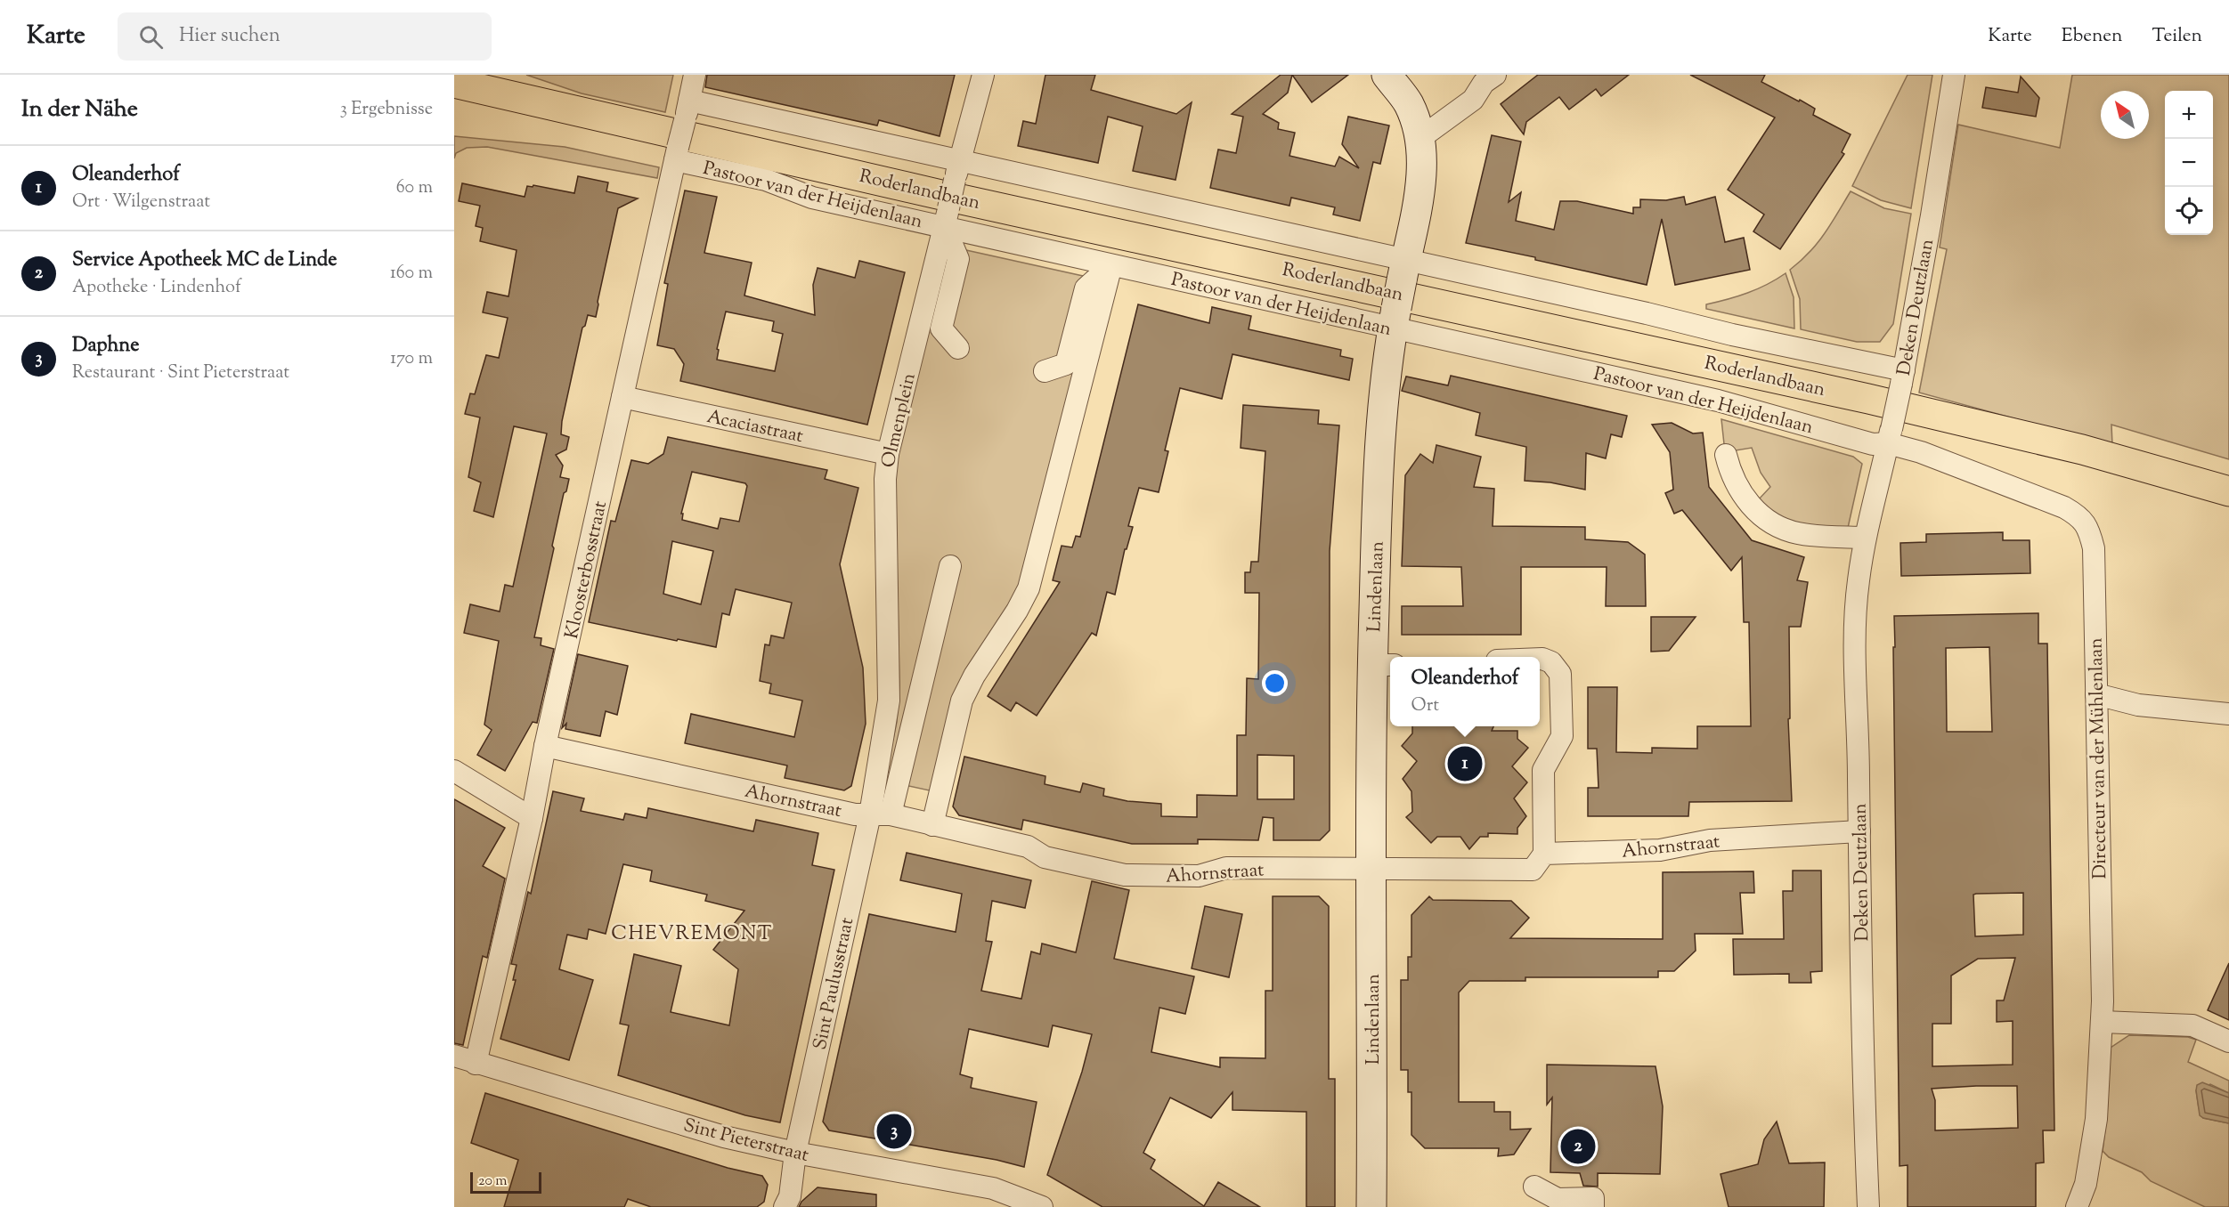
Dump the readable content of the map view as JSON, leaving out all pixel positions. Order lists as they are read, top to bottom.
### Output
{
  "streets": {
    "main road": ["Roderlandbaan"],
    "street": [
      "Pastoor van der Heijdenlaan",
      "Deken Deutzlaan",
      "Olmenplein",
      "Acaciastraat",
      "Kloosterbosstraat",
      "Lindenlaan",
      "Directeur van der Mühlenlaan",
      "Ahornstraat",
      "Sint Paulusstraat",
      "Sint Pieterstraat"
    ]
  },
  "crossings": [
    ["Pastoor van der Heijdenlaan", "Deken Deutzlaan"],
    ["Pastoor van der Heijdenlaan", "Olmenplein"],
    ["Pastoor van der Heijdenlaan", "Kloosterbosstraat"],
    ["Pastoor van der Heijdenlaan", "Lindenlaan"],
    ["Pastoor van der Heijdenlaan", "Directeur van der Mühlenlaan"],
    ["Deken Deutzlaan", "Directeur van der Mühlenlaan"],
    ["Deken Deutzlaan", "Ahornstraat"],
    ["Olmenplein", "Acaciastraat"],
    ["Olmenplein", "Ahornstraat"],
    ["Olmenplein", "Sint Paulusstraat"],
    ["Acaciastraat", "Kloosterbosstraat"],
    ["Kloosterbosstraat", "Ahornstraat"],
    ["Kloosterbosstraat", "Sint Pieterstraat"],
    ["Lindenlaan", "Ahornstraat"],
    ["Ahornstraat", "Sint Paulusstraat"],
    ["Sint Paulusstraat", "Sint Pieterstraat"]
  ],
  "districts": ["CHEVREMONT"],
  "scale_bar": "20 m",
  "north": "top left",
  "page": {
    "header": "Karte",
    "search": "Hier suchen",
    "nav": ["Karte", "Ebenen", "Teilen"],
    "heading": ["In der Nähe", "3 Ergebnisse"],
    "map_buttons": ["+", "−"],
    "list": [
      {
        "mark": "1",
        "name": "Oleanderhof",
        "note": "Ort · Wilgenstraat",
        "value": "60 m"
      },
      {
        "mark": "2",
        "name": "Service Apotheek MC de Linde",
        "note": "Apotheke · Lindenhof",
        "value": "160 m"
      },
      {
        "mark": "3",
        "name": "Daphne",
        "note": "Restaurant · Sint Pieterstraat",
        "value": "170 m"
      }
    ],
    "popup": ["Oleanderhof", "Ort"],
    "pins": ["1", "3", "2"],
    "scale": "20 m"
  }
}
